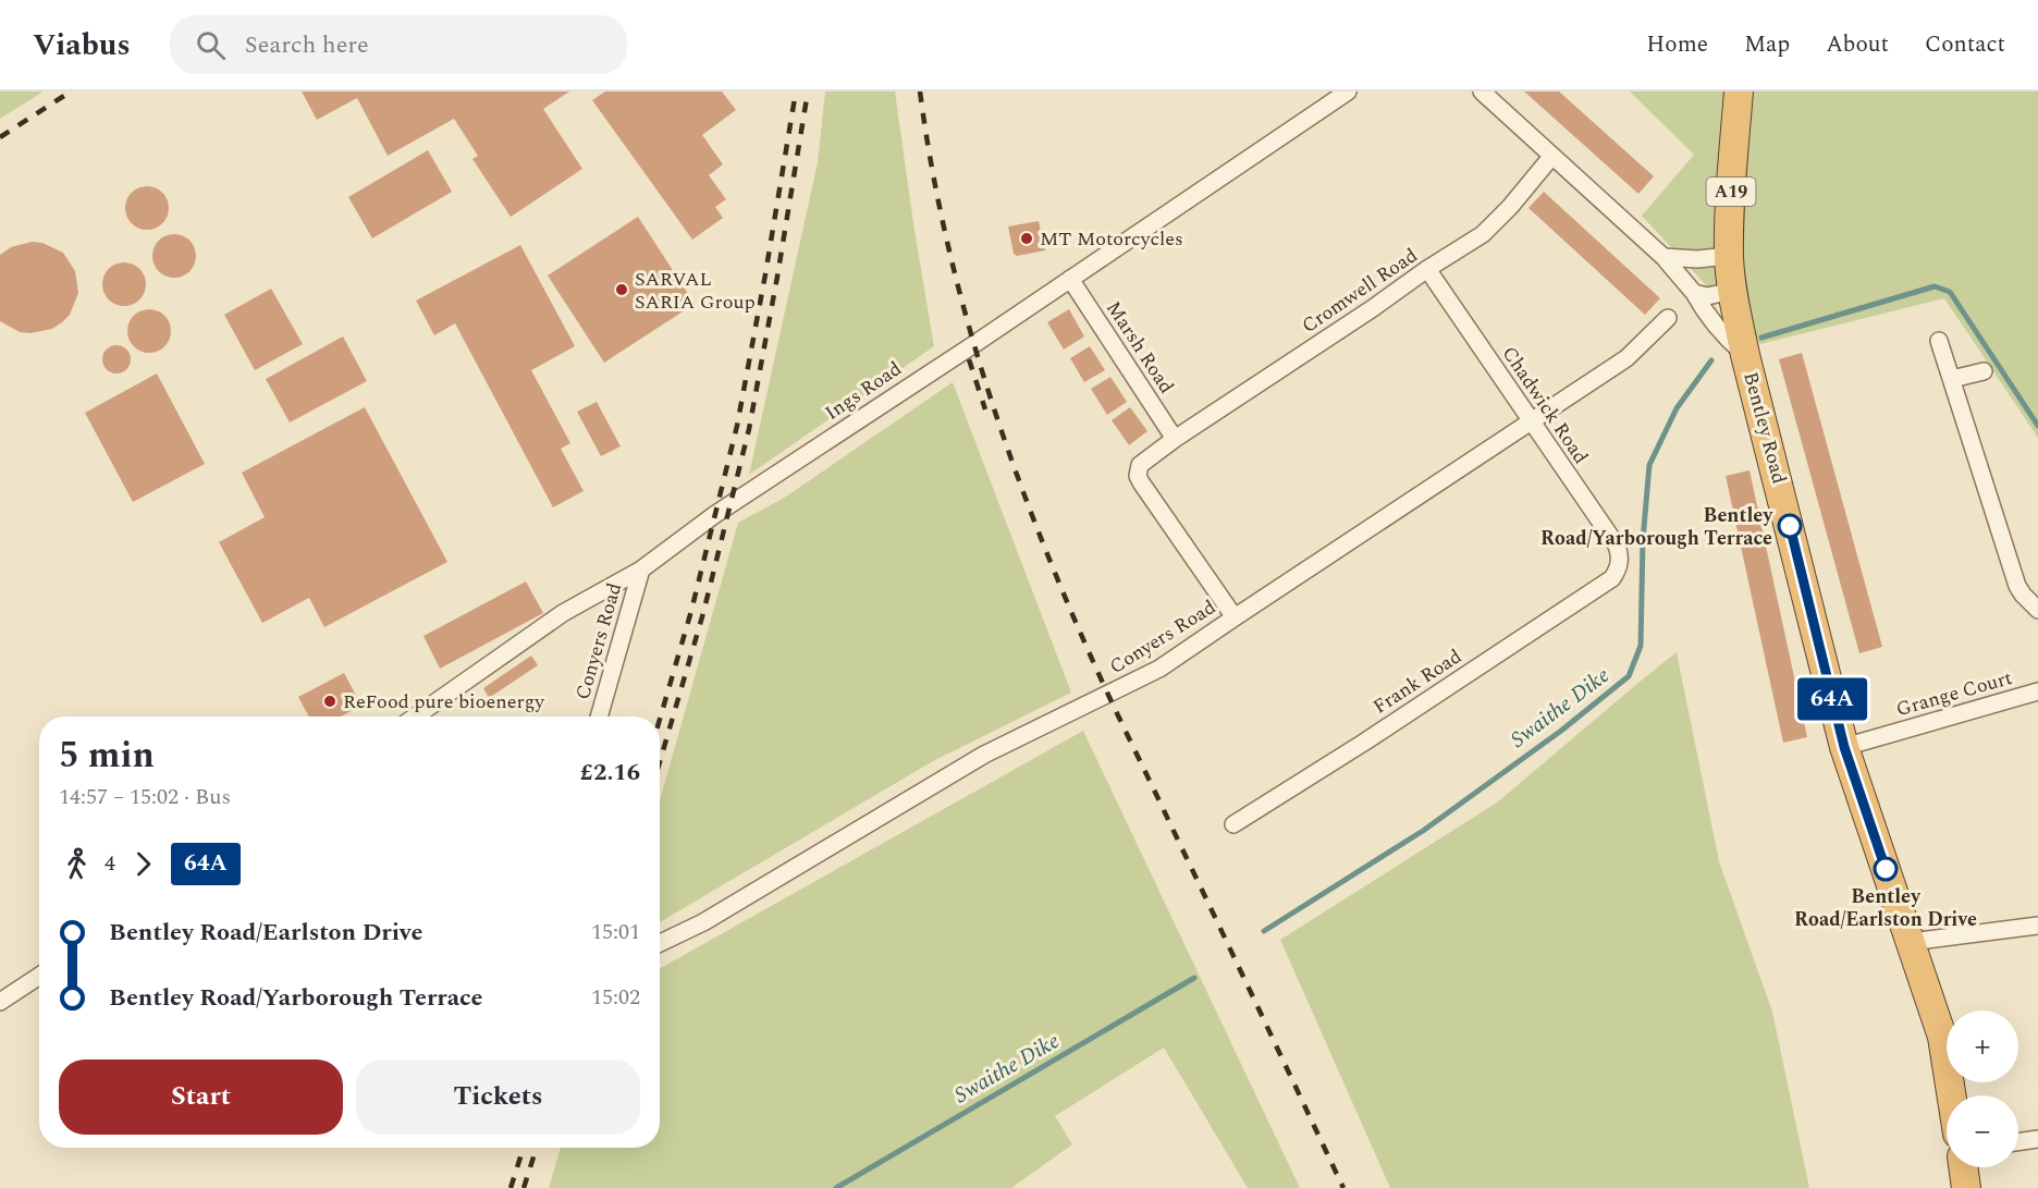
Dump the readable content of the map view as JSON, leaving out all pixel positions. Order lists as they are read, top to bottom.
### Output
{
  "streets": {
    "highway": ["A19", "Bentley Road"],
    "street": [
      "Cromwell Road",
      "Marsh Road",
      "Ings Road",
      "Chadwick Road",
      "Conyers Road",
      "Frank Road",
      "Grange Court"
    ]
  },
  "crossings": [
    ["Cromwell Road", "Marsh Road"],
    ["Cromwell Road", "Chadwick Road"],
    ["Cromwell Road", "Conyers Road"],
    ["Marsh Road", "Ings Road"],
    ["Ings Road", "Conyers Road"],
    ["Chadwick Road", "Conyers Road"],
    ["Chadwick Road", "Frank Road"],
    ["Bentley Road", "Grange Court"]
  ],
  "water": ["Swaithe Dike"],
  "places": [
    "MT Motorcycles",
    "SARVAL SARIA Group",
    "Bentley Road/Yarborough Terrace",
    "ReFood pure bioenergy",
    "Bentley Road/Earlston Drive"
  ],
  "lines": ["bus line 64A"],
  "page": {
    "header": "Viabus",
    "search": "Search here",
    "nav": [
      "Home",
      "Map",
      "About",
      "Contact"
    ],
    "on_map": "64A",
    "heading": ["5 min", "14:57 – 15:02 · Bus", "£2.16"],
    "legs": ["4", "64A"],
    "list": [
      {
        "name": "Bentley Road/Earlston Drive",
        "value": "15:01"
      },
      {
        "name": "Bentley Road/Yarborough Terrace",
        "value": "15:02"
      }
    ],
    "map_buttons": ["+", "−"],
    "buttons": ["Start", "Tickets"]
  }
}
